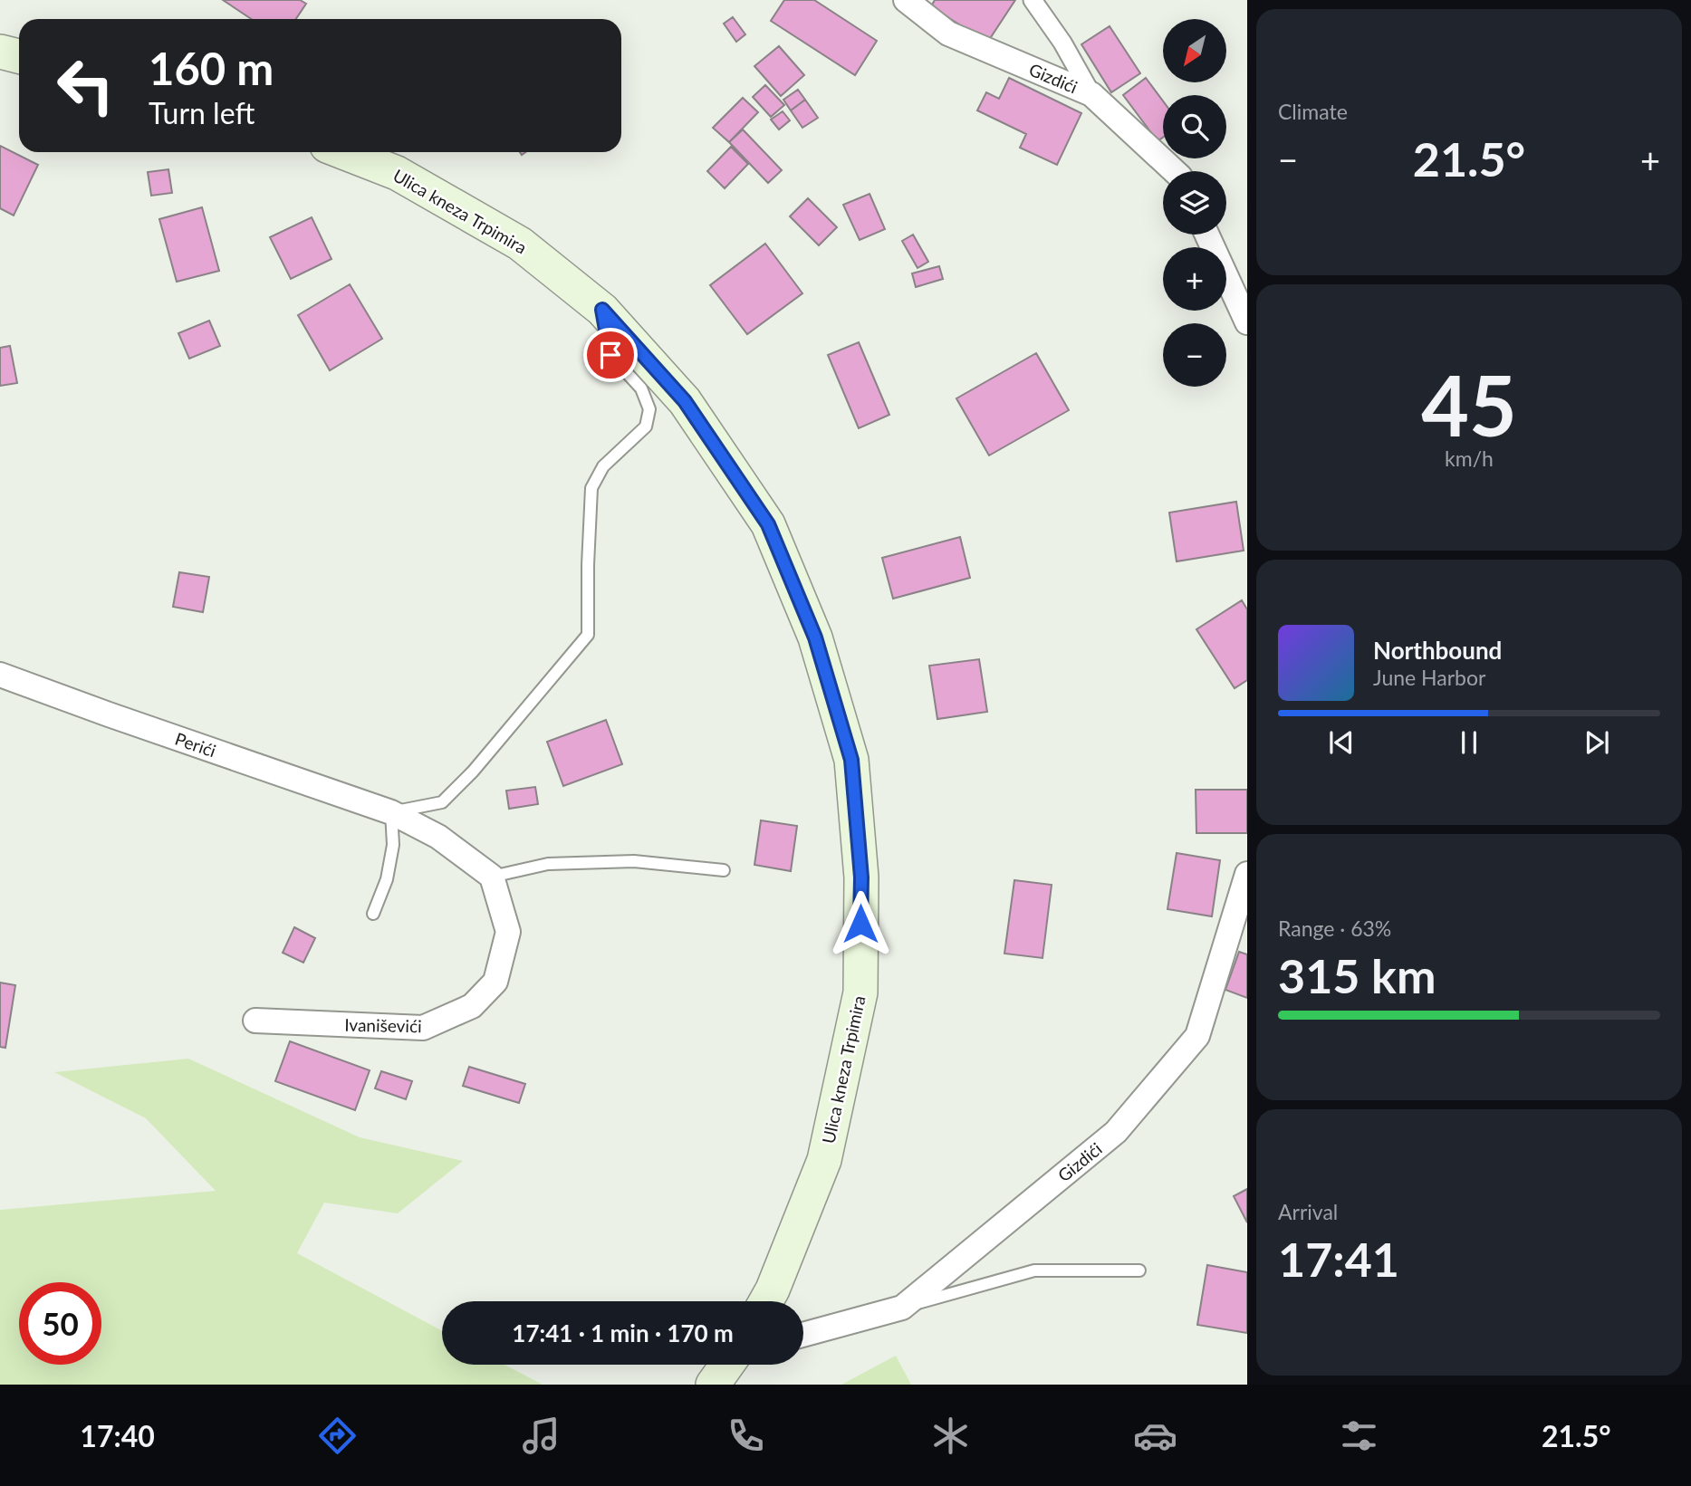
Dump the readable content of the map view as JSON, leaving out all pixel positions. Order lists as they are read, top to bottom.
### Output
{
  "streets": {
    "main road": ["Ulica kneza Trpimira"],
    "street": ["Gizdići", "Perići", "Ivaniševići"]
  },
  "north": "bottom left",
  "page": {
    "tile": [
      "Climate",
      ["45", "km/h"],
      ["Range · 63%", "315 km"],
      ["Arrival", "17:41"]
    ],
    "map_buttons": ["+", "−"],
    "turn": ["160 m", "Turn left"],
    "heat": ["−", "21.5°", "+"],
    "song": ["Northbound", "June Harbor"],
    "limit": "50",
    "trip": "17:41 · 1 min · 170 m",
    "tabs": ["17:40", "21.5°"]
  }
}
